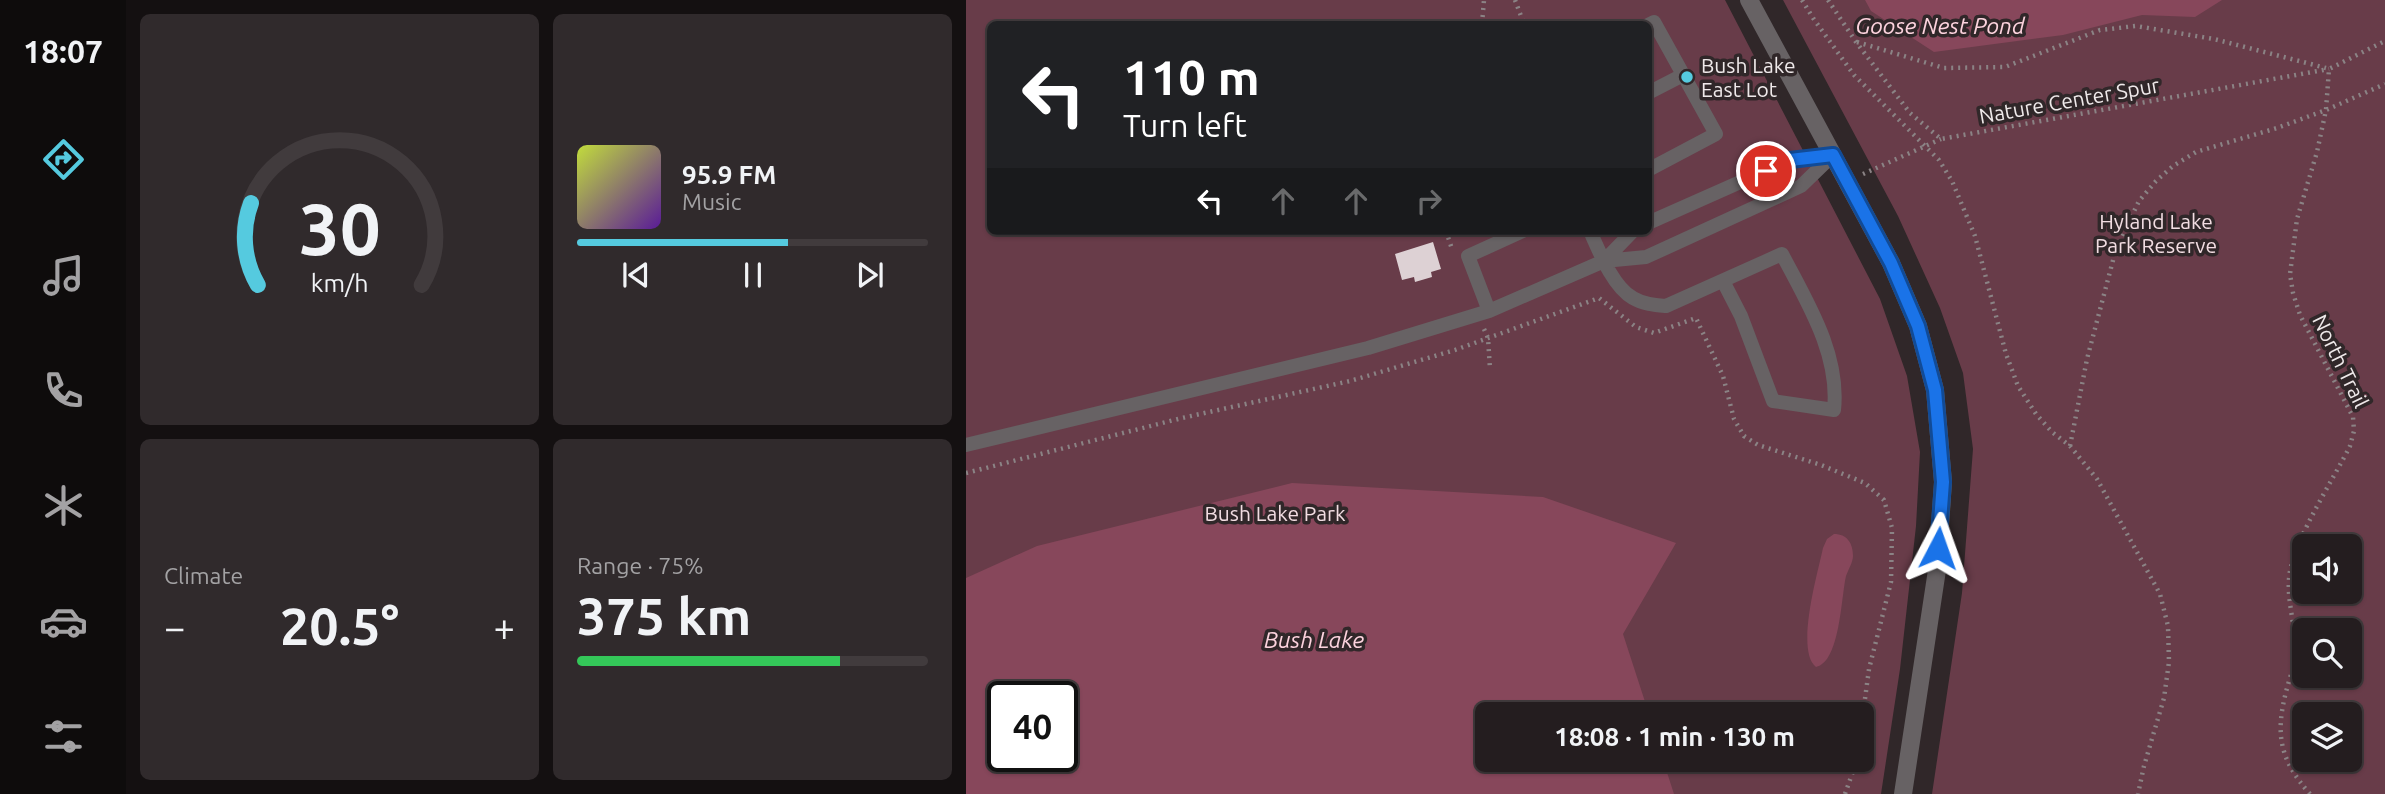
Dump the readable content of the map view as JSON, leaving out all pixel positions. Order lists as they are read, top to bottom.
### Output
{
  "streets": {
    "path": ["Nature Center Spur", "North Trail"]
  },
  "crossings": [
    ["Nature Center Spur", "North Trail"]
  ],
  "water": ["Goose Nest Pond", "Bush Lake"],
  "parks": ["Hyland Lake Park Reserve", "Bush Lake Park"],
  "places": ["Bush Lake East Lot"],
  "page": {
    "tabs": "18:07",
    "turn": ["110 m", "Turn left"],
    "song": ["95.9 FM", "Music"],
    "tile": [
      "Climate",
      ["Range · 75%", "375 km"]
    ],
    "heat": ["−", "20.5°", "+"],
    "limit": "40",
    "trip": "18:08 · 1 min · 130 m",
    "gauge": ["30", "km/h"]
  }
}
